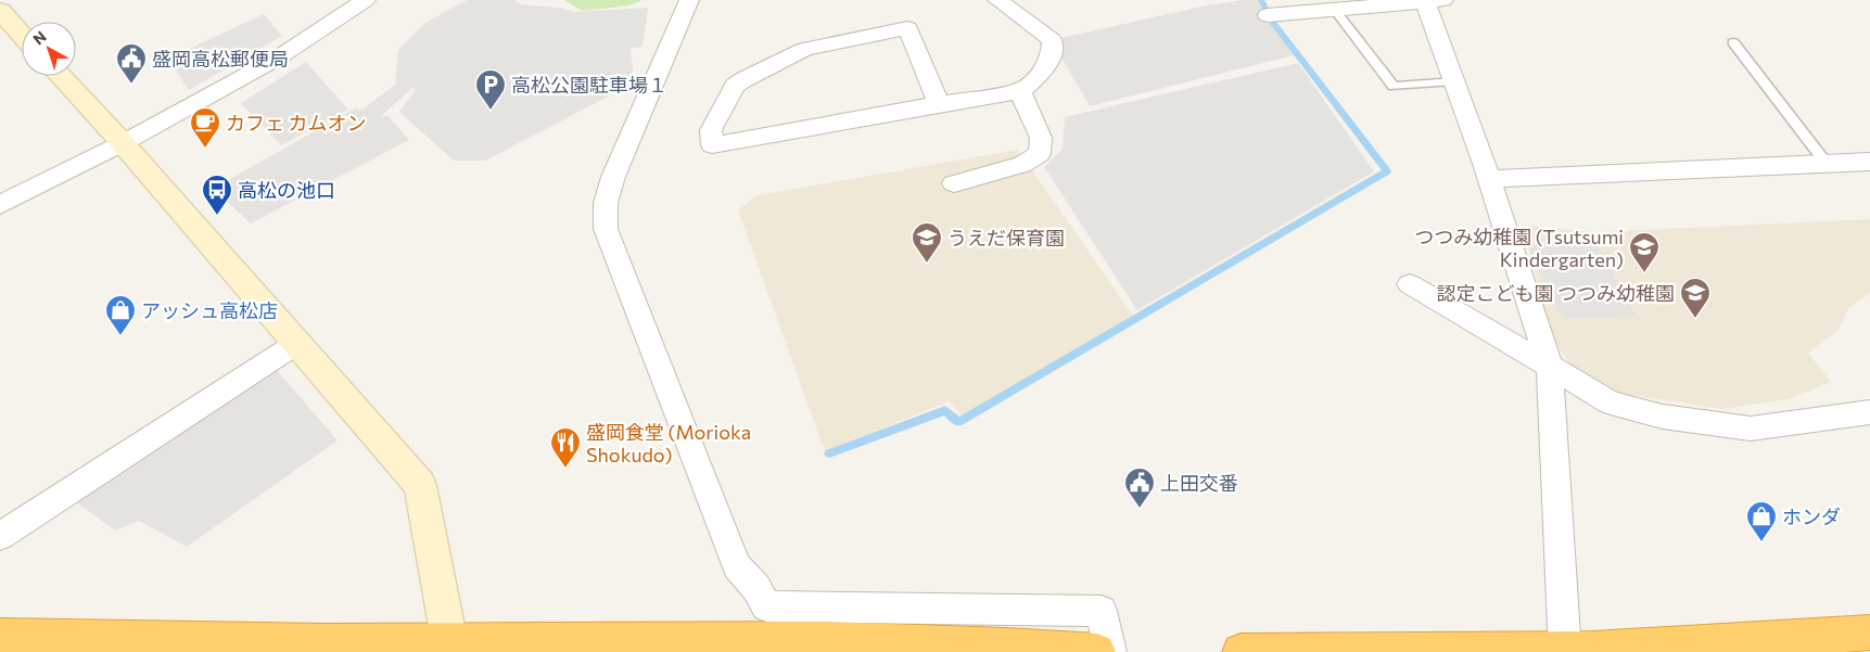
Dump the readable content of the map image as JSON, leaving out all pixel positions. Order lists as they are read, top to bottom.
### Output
{
  "places": {
    "public building": ["盛岡高松郵便局", "上田交番"],
    "parking": ["高松公園駐車場１"],
    "cafe": ["カフェ カムオン"],
    "bus stop": ["高松の池口"],
    "school or university": ["うえだ保育園", "つつみ幼稚園 (Tsutsumi Kindergarten)", "認定こども園 つつみ幼稚園"],
    "shop": ["アッシュ高松店", "ホンダ"],
    "restaurant": ["盛岡食堂 (Morioka Shokudo)"]
  },
  "north": "top left"
}
